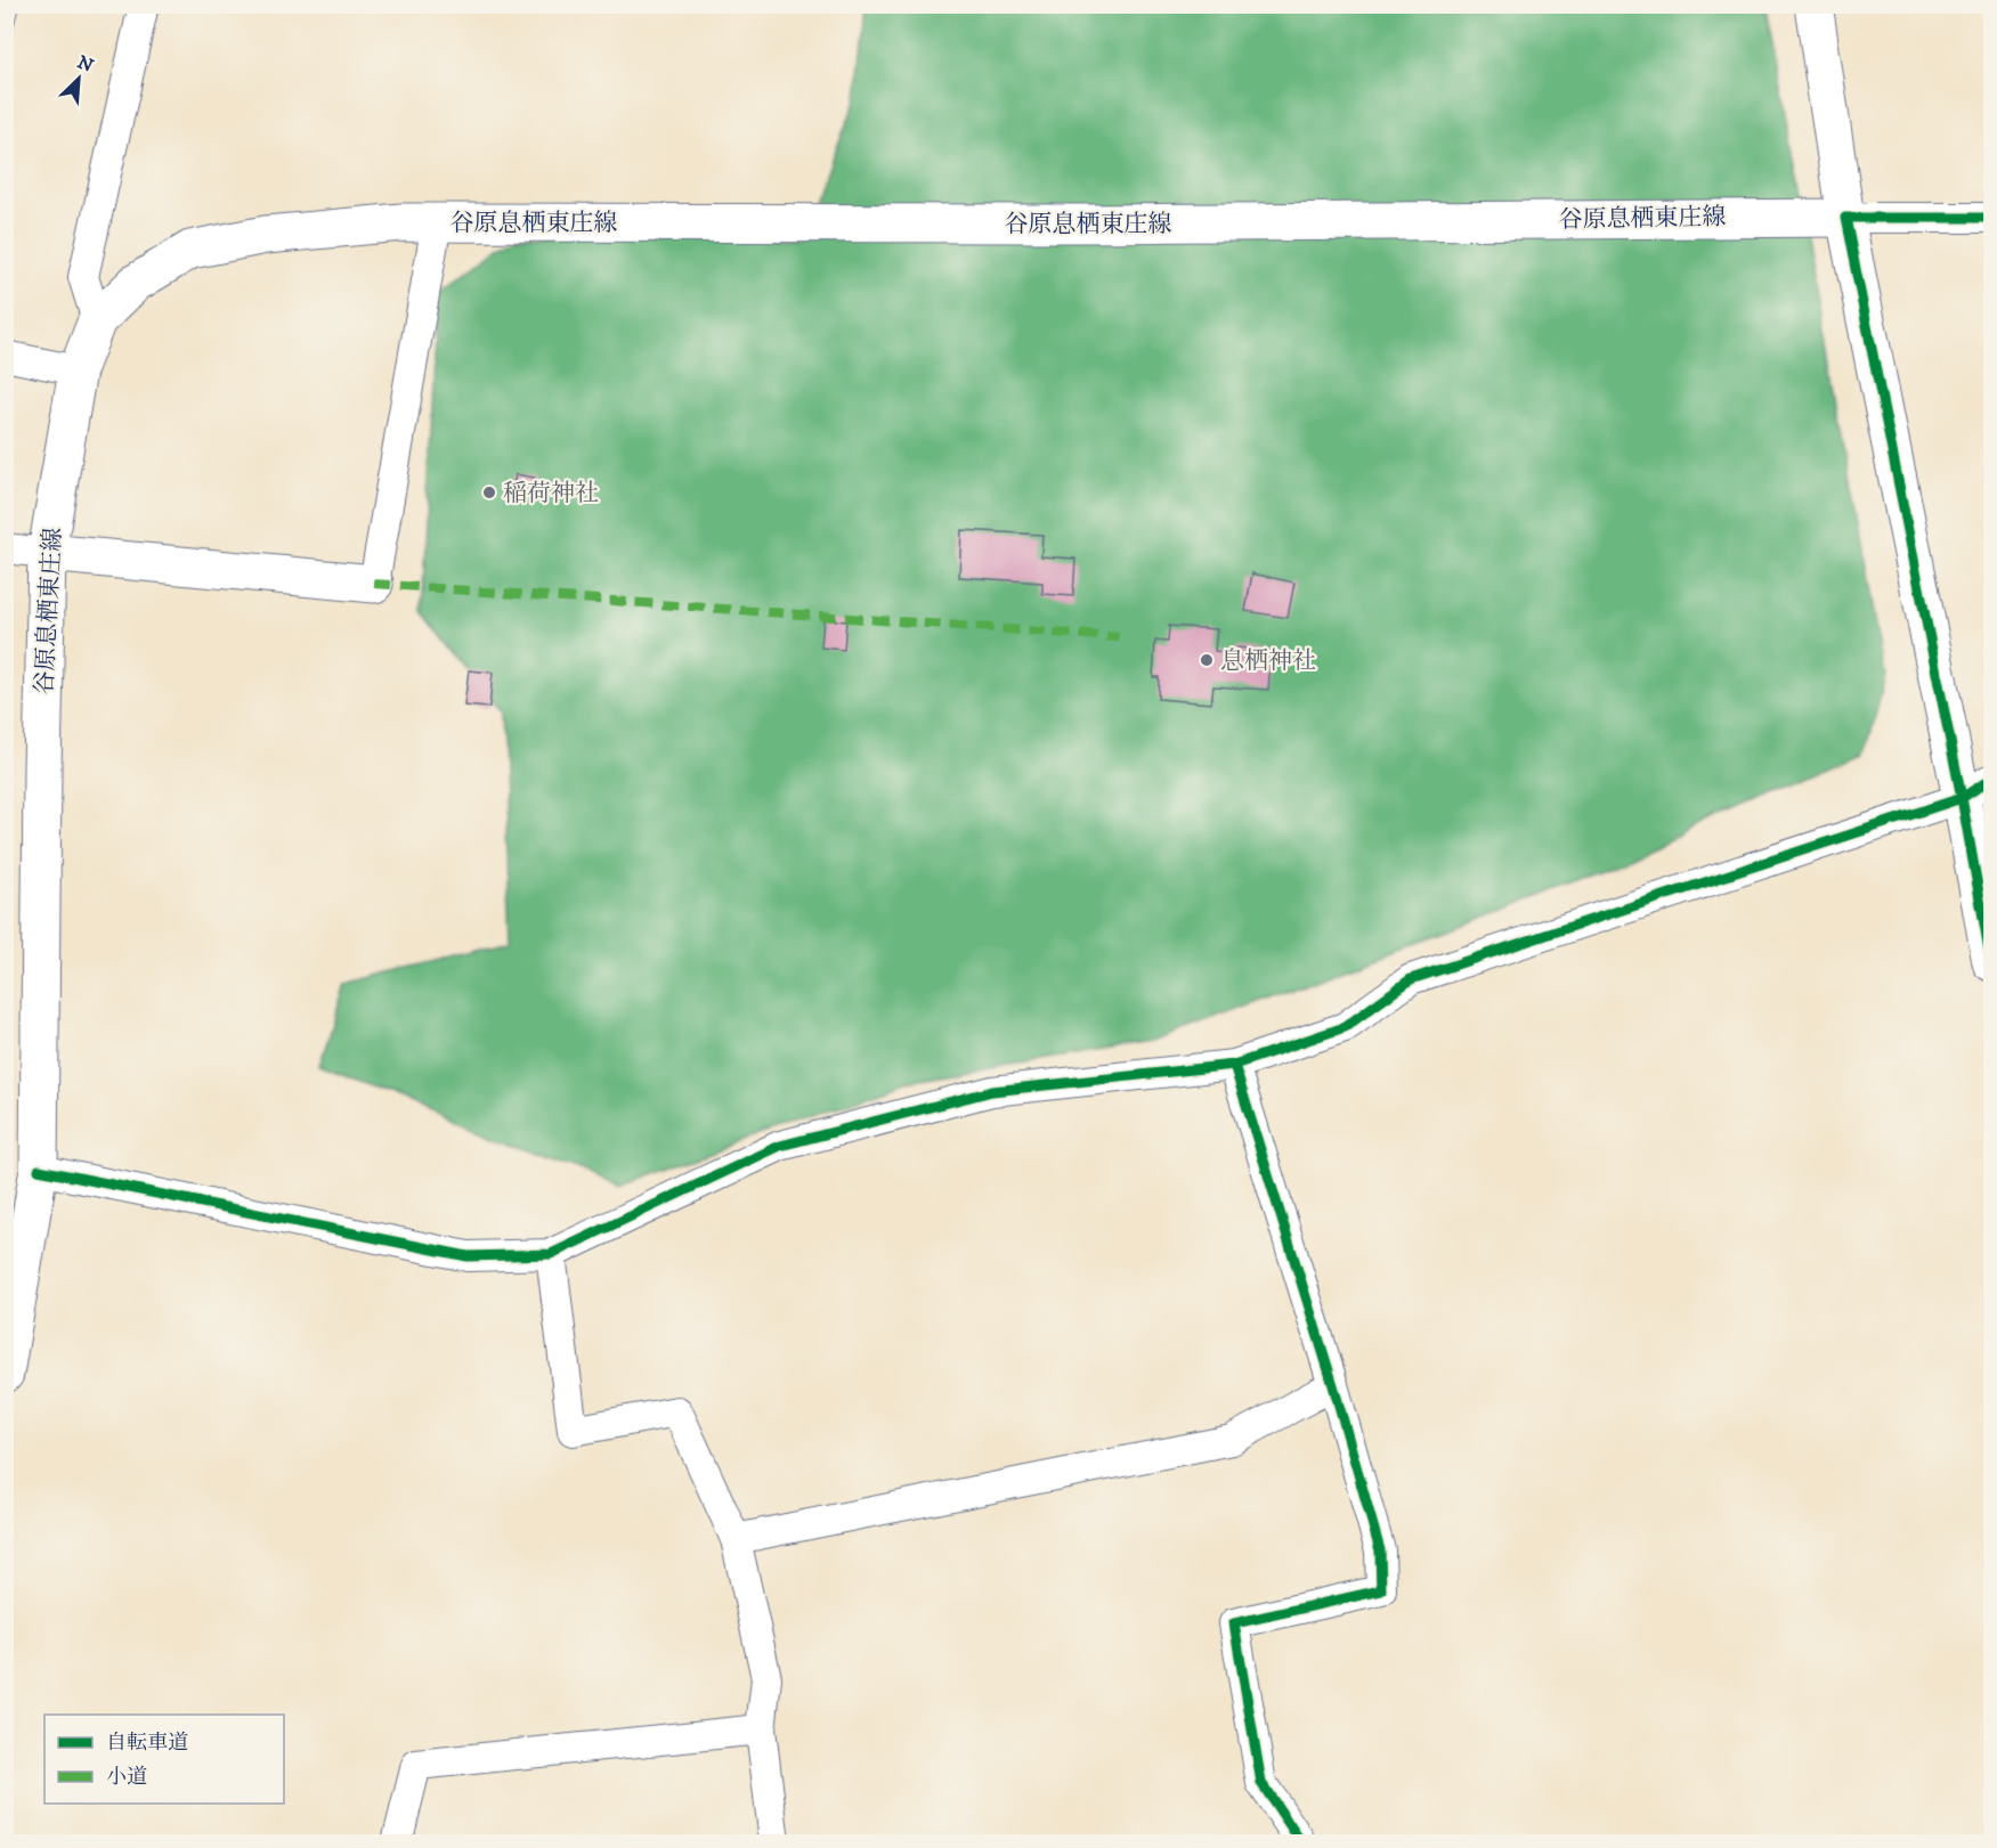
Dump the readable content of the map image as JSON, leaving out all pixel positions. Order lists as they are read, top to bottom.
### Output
{
  "streets": {
    "main road": ["谷原息栖東庄線"]
  },
  "places": ["稲荷神社", "息栖神社"],
  "legend": ["自転車道", "小道"],
  "north": "top right"
}
